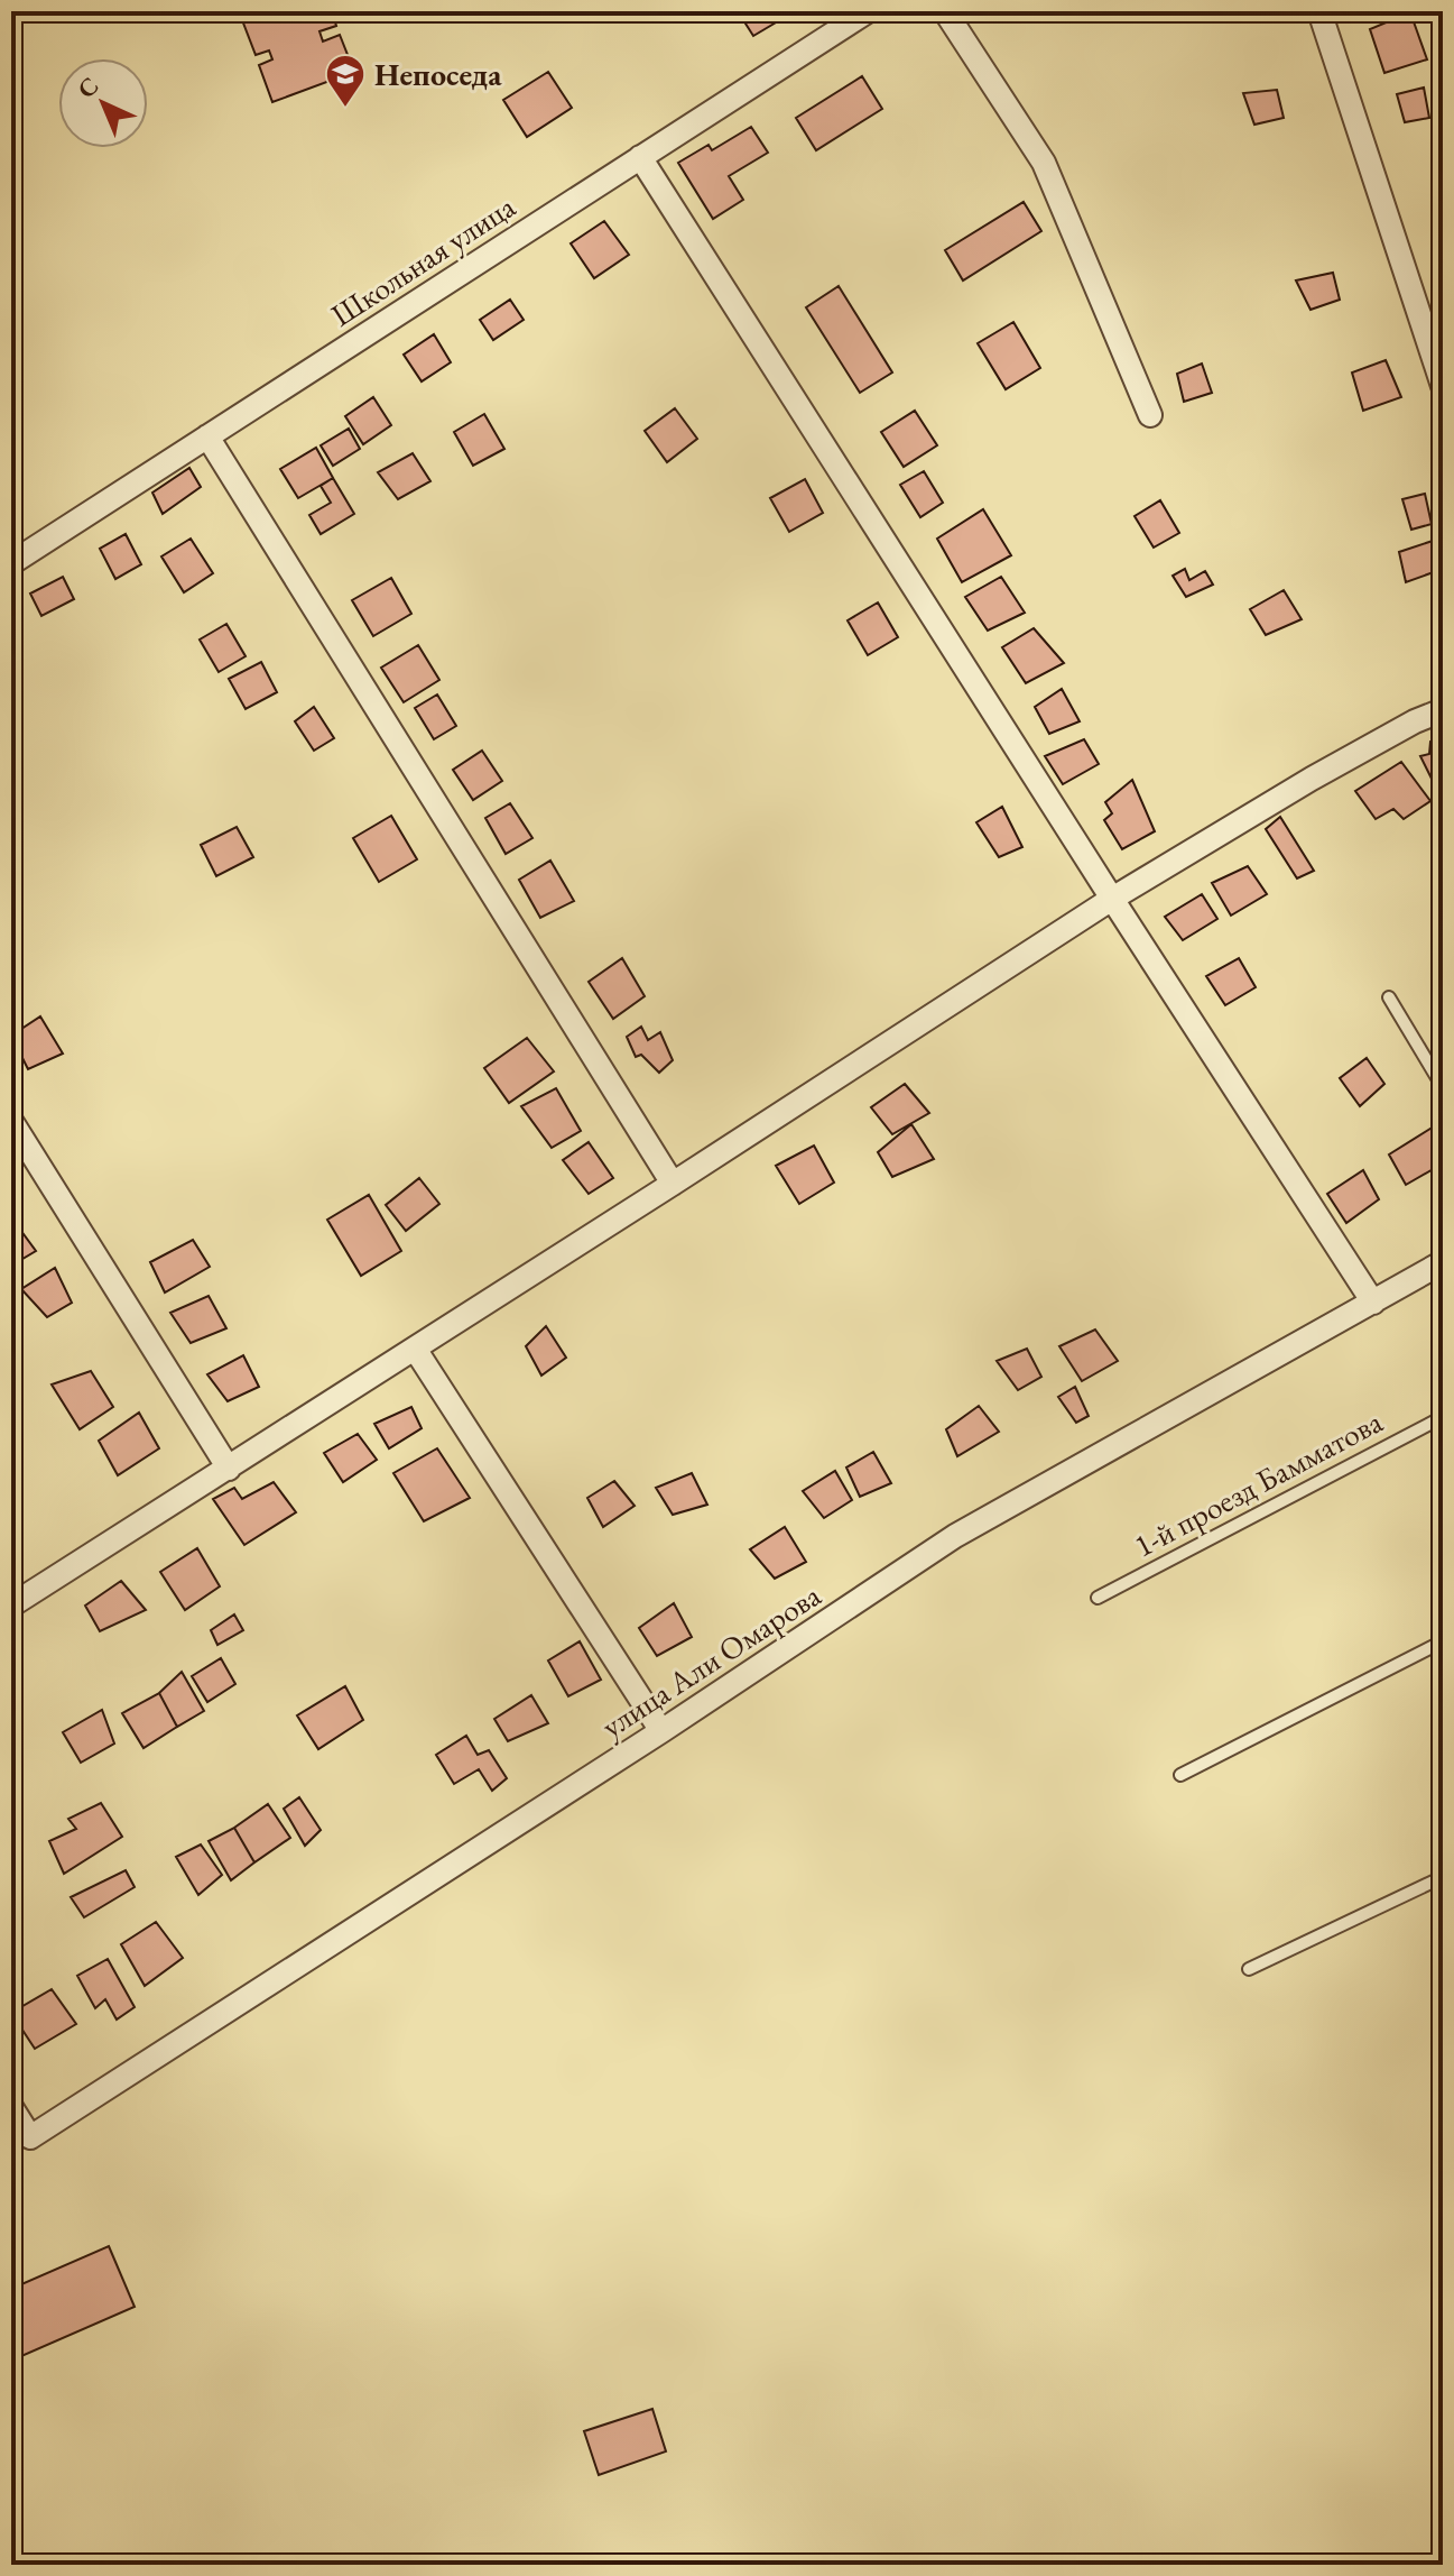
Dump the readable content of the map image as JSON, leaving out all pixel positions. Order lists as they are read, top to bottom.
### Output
{
  "streets": {
    "street": ["Школьная улица", "улица Али Омарова"],
    "lane": ["1-й проезд Бамматова"]
  },
  "places": {
    "school or university": ["Непоседа"]
  },
  "north": "top left"
}
